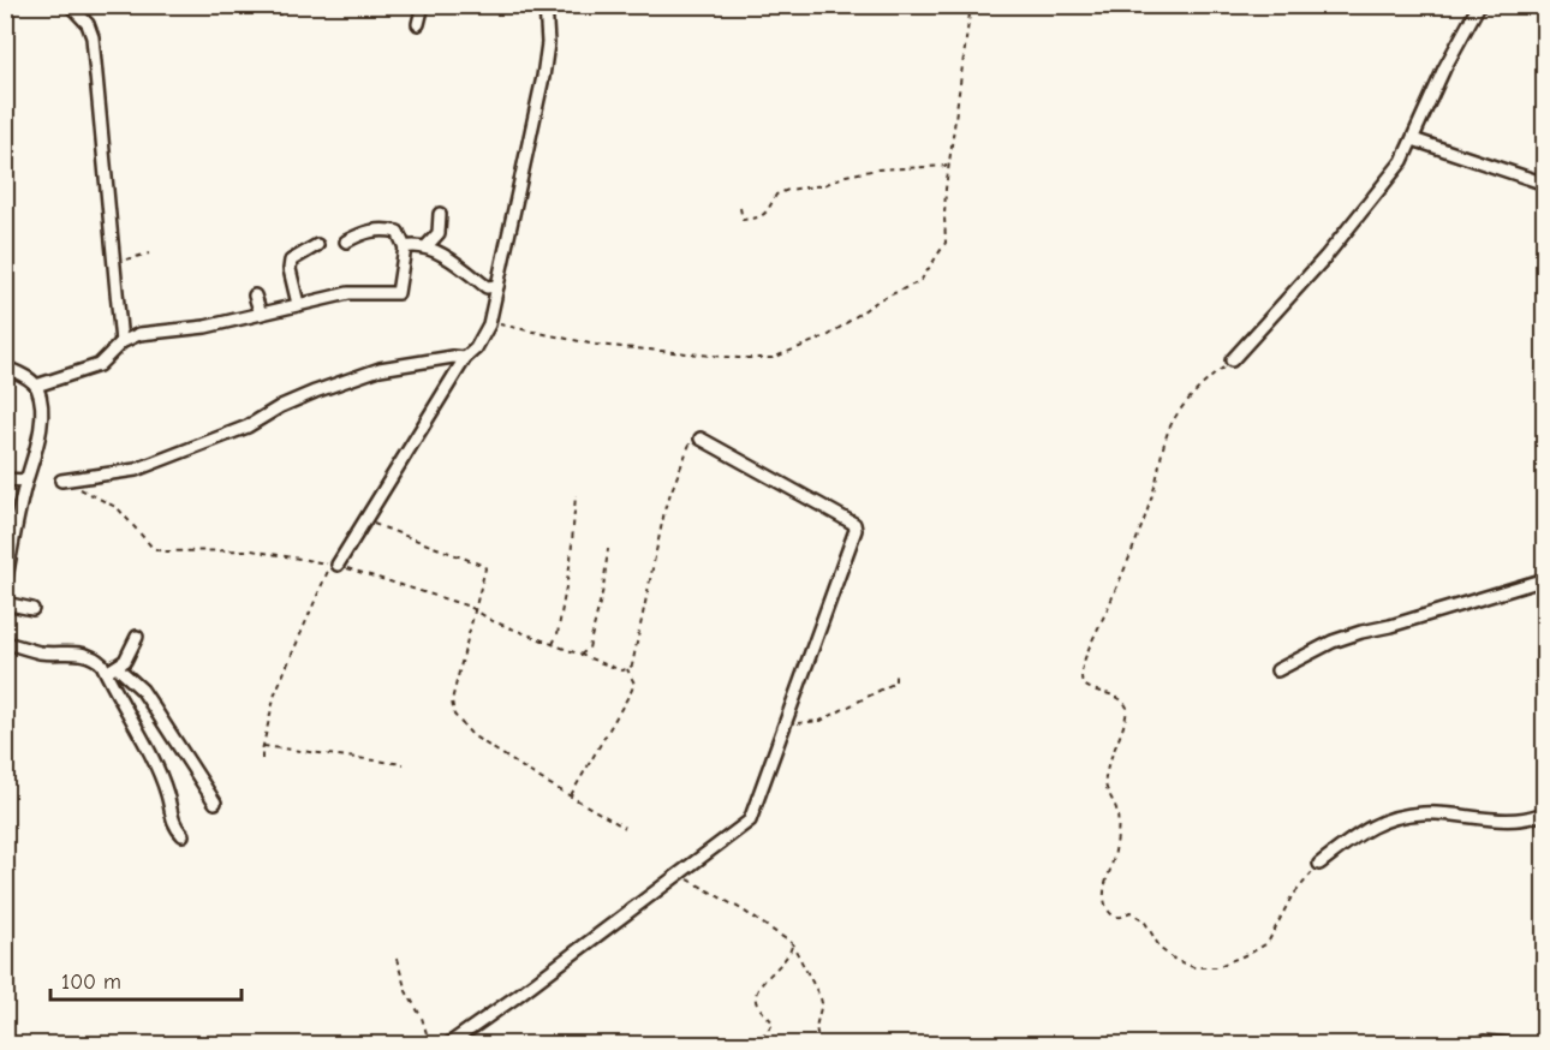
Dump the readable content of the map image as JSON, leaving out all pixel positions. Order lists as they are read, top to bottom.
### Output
{
  "scale_bar": "100 m"
}
